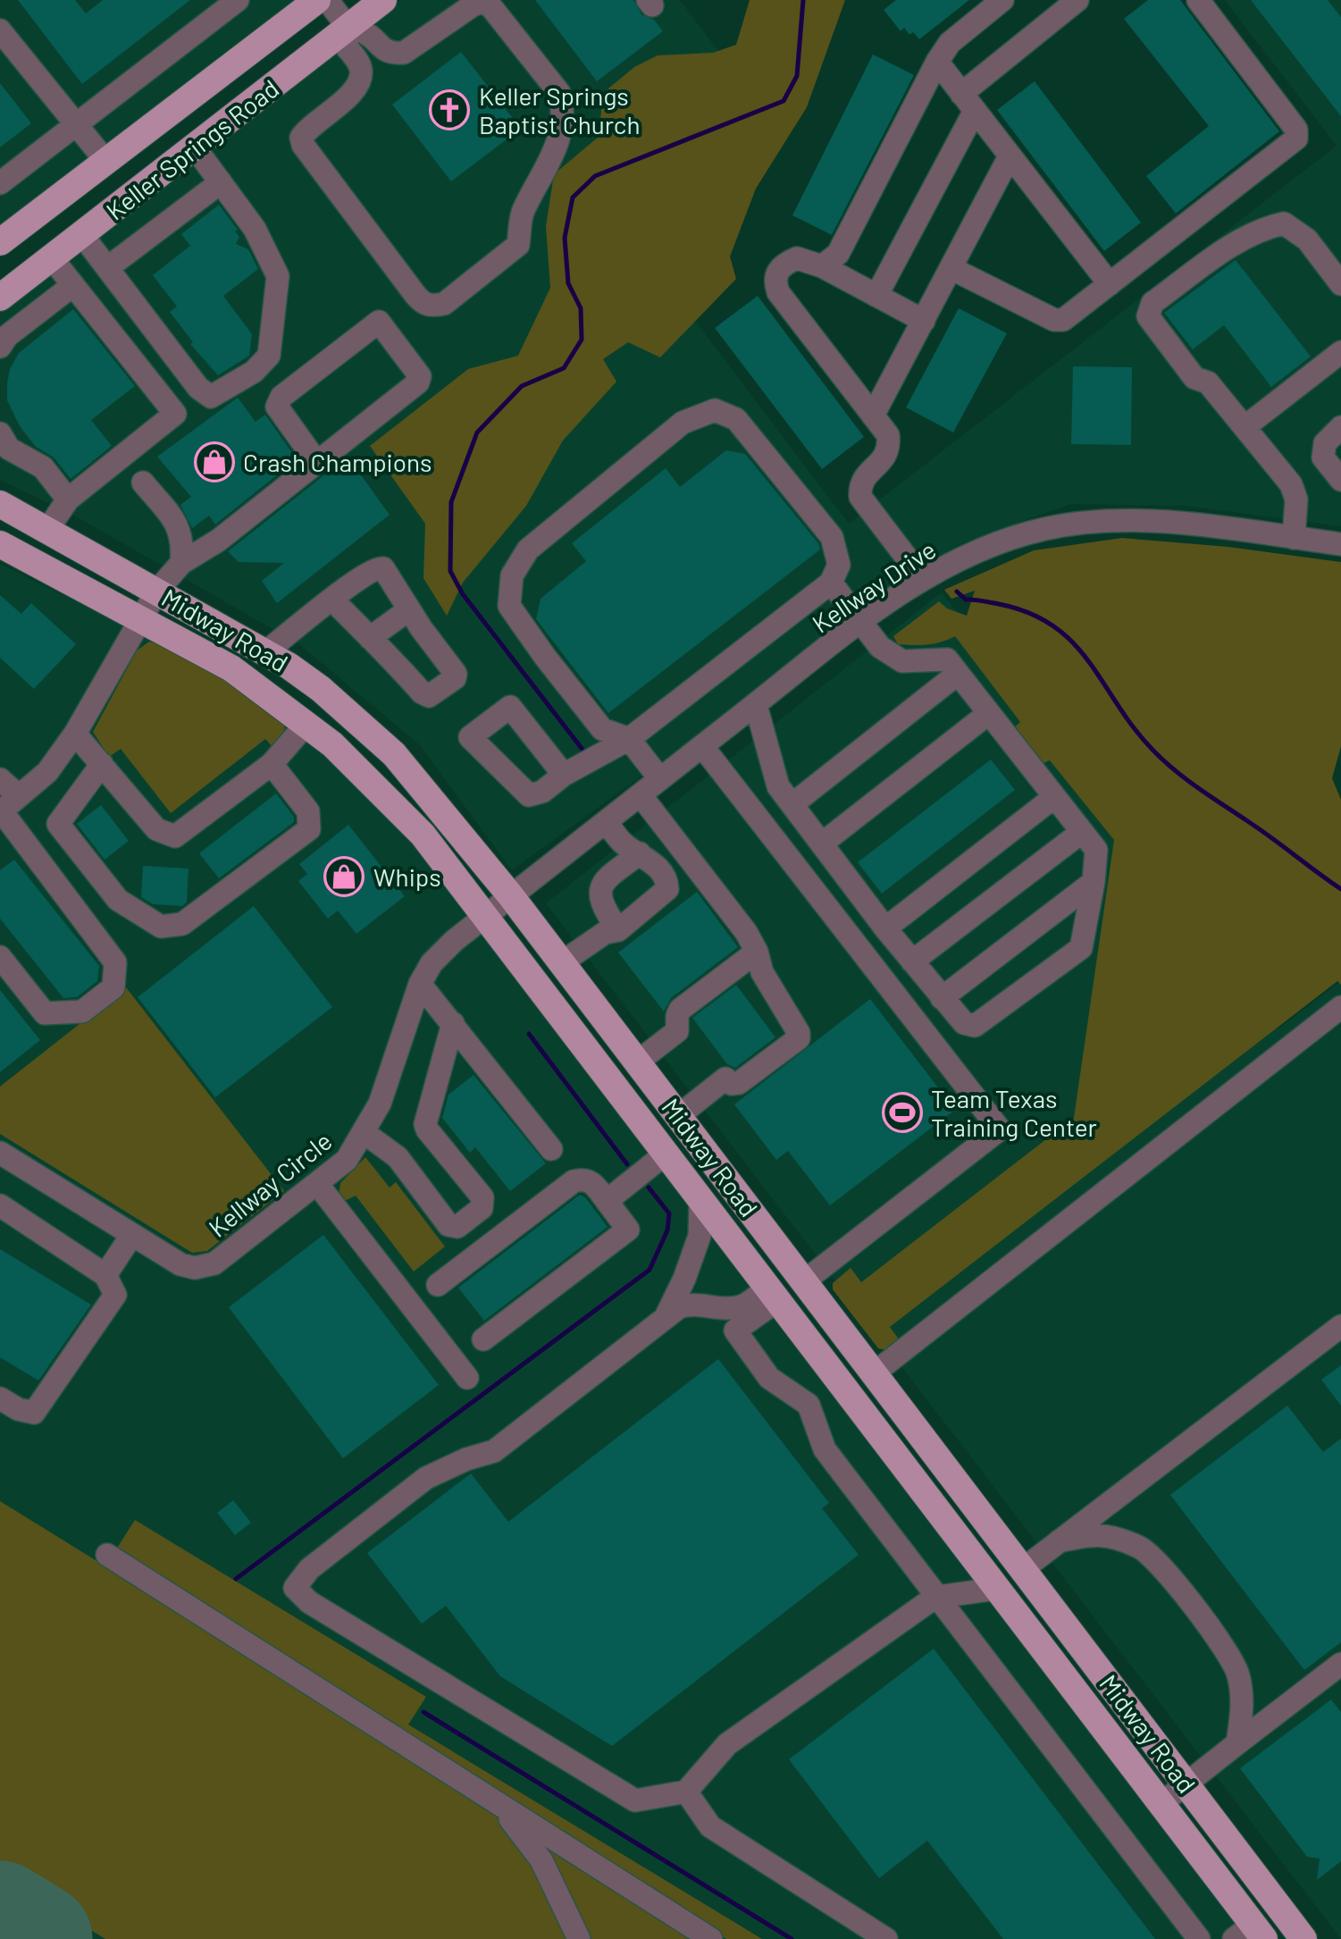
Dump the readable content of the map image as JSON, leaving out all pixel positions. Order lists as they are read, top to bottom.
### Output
{
  "streets": {
    "main road": ["Keller Springs Road", "Midway Road"],
    "street": ["Kellway Drive", "Kellway Circle"]
  },
  "crossings": [
    ["Kellway Drive", "Midway Road"],
    ["Kellway Drive", "Kellway Circle"],
    ["Midway Road", "Kellway Circle"]
  ],
  "places": {
    "church": ["Keller Springs Baptist Church"],
    "shop": ["Crash Champions", "Whips"],
    "sports": ["Team Texas Training Center"]
  }
}
